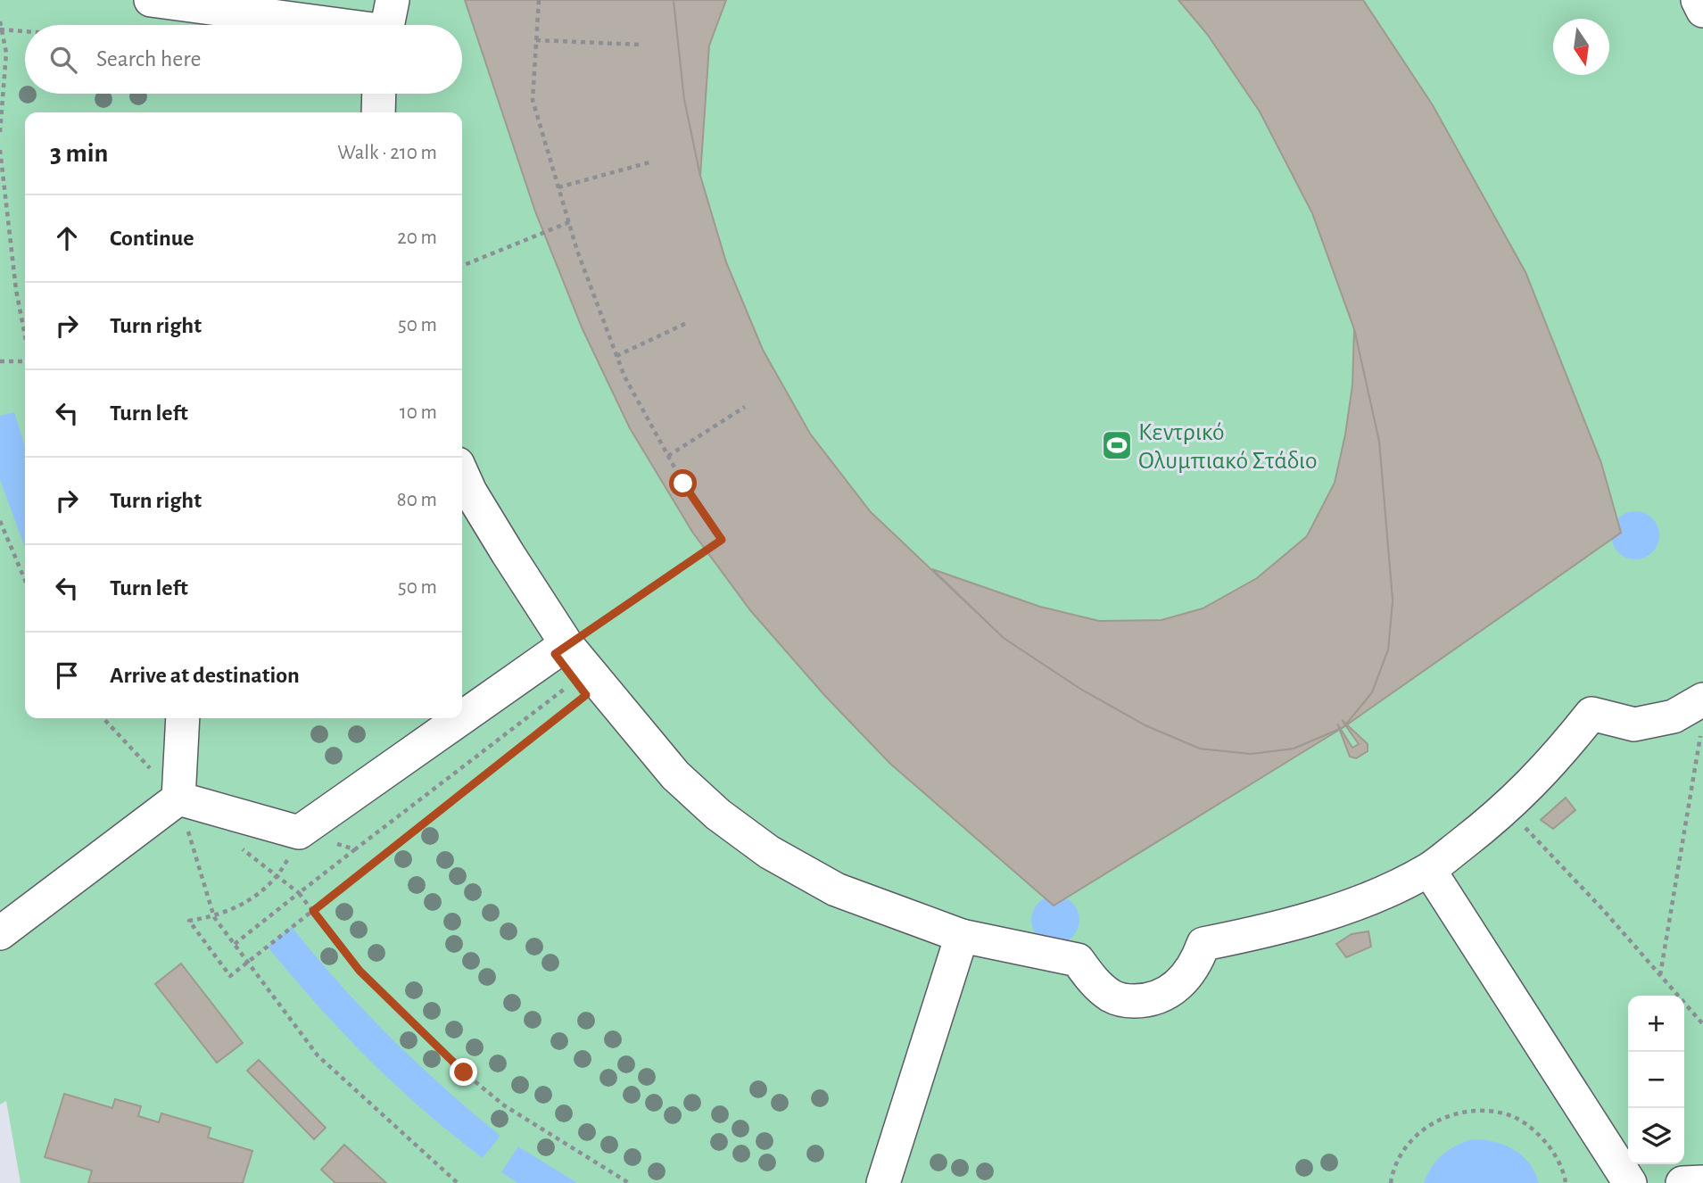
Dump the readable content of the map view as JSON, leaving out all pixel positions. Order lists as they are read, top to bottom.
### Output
{
  "places": {
    "sports": ["Κεντρικό Ολυμπιακό Στάδιο"]
  },
  "north": "bottom",
  "page": {
    "search": "Search here",
    "heading": ["3 min", "Walk · 210 m"],
    "list": [
      ["Continue", "20 m"],
      ["Turn right", "50 m"],
      ["Turn left", "10 m"],
      ["Turn right", "80 m"],
      ["Turn left", "50 m"],
      "Arrive at destination"
    ],
    "map_buttons": ["+", "−"]
  }
}
